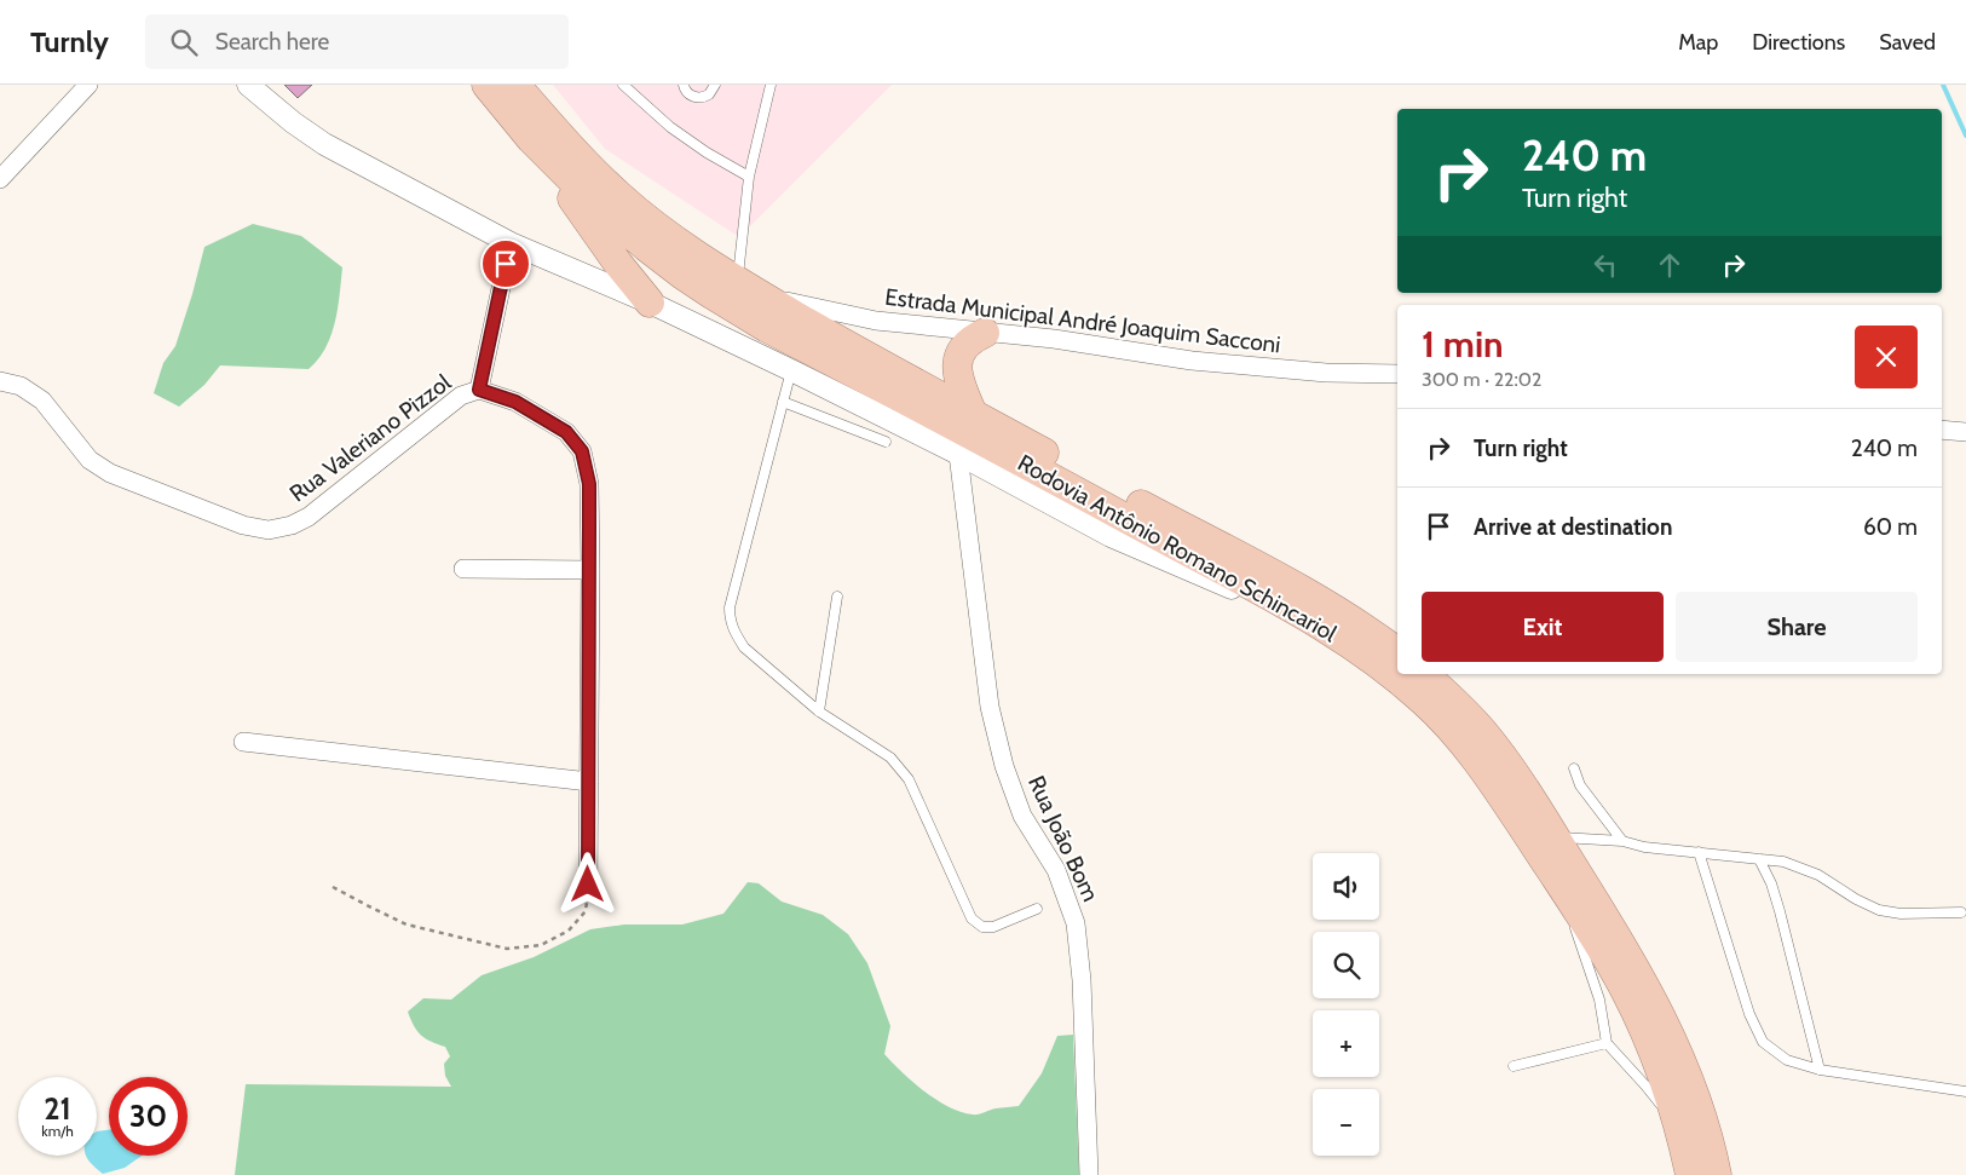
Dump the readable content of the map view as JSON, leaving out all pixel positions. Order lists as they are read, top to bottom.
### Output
{
  "streets": {
    "highway": ["Rodovia Antônio Romano Schincariol"],
    "street": ["Estrada Municipal André Joaquim Sacconi", "Rua Valeriano Pizzol", "Rua João Bom"]
  },
  "crossings": [
    ["Estrada Municipal André Joaquim Sacconi", "Rodovia Antônio Romano Schincariol"]
  ],
  "page": {
    "header": "Turnly",
    "search": "Search here",
    "nav": ["Map", "Directions", "Saved"],
    "turn": ["240 m", "Turn right"],
    "heading": ["1 min", "300 m · 22:02"],
    "list": [
      {
        "name": "Turn right",
        "value": "240 m"
      },
      {
        "name": "Arrive at destination",
        "value": "60 m"
      }
    ],
    "buttons": ["Exit", "Share"],
    "map_buttons": ["+", "−"],
    "speed": "21 km/h",
    "limit": "30"
  }
}
